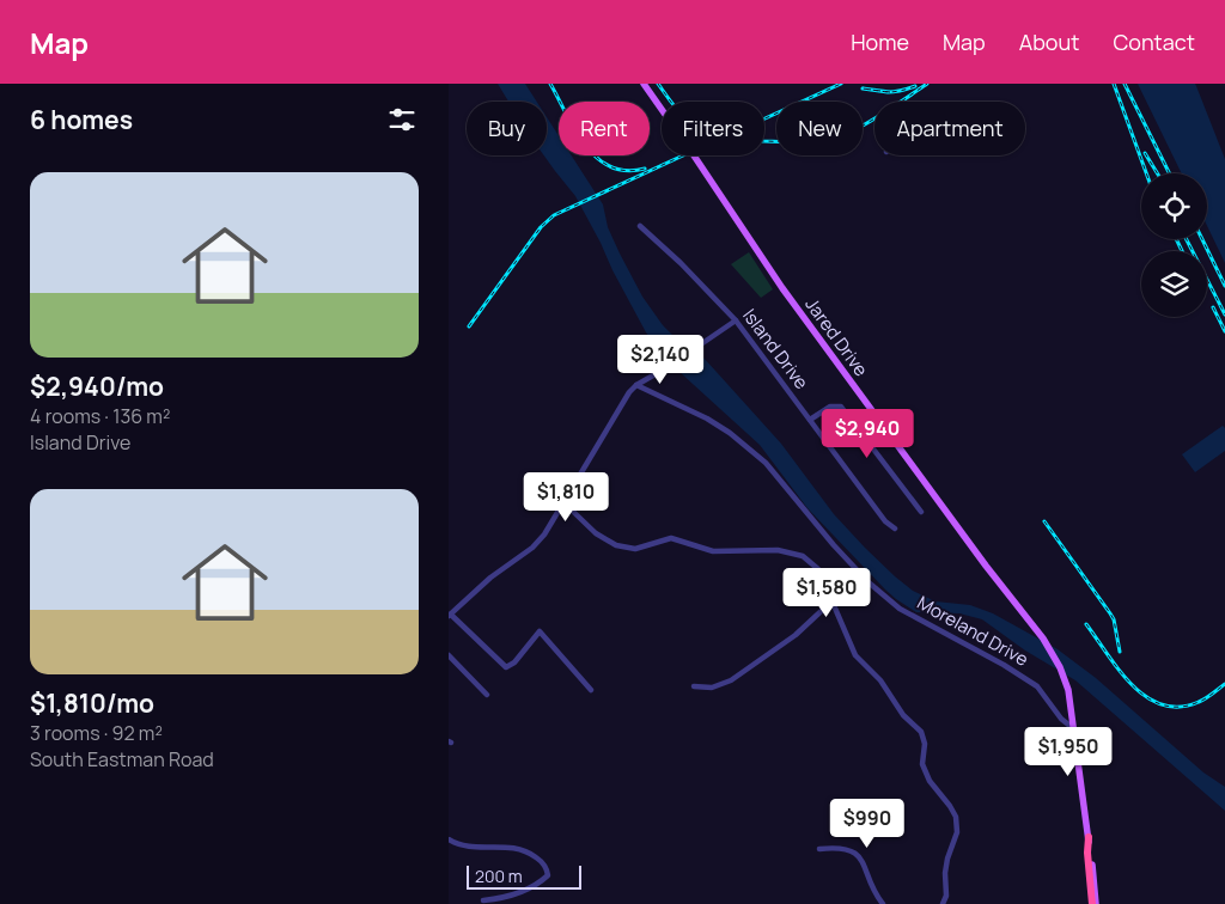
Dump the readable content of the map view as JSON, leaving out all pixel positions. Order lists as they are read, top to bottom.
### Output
{
  "streets": {
    "main road": ["Jared Drive"],
    "street": ["Island Drive", "Moreland Drive"]
  },
  "crossings": [
    ["Jared Drive", "Moreland Drive"]
  ],
  "scale_bar": "200 m",
  "page": {
    "header": "Map",
    "nav": [
      "Home",
      "Map",
      "About",
      "Contact"
    ],
    "heading": "6 homes",
    "chip": [
      "Buy",
      "Rent",
      "Filters",
      "New",
      "Apartment"
    ],
    "list": [
      {
        "name": "$2,940/mo",
        "note": "4 rooms · 136 m² · Island Drive"
      },
      {
        "name": "$1,810/mo",
        "note": "3 rooms · 92 m² · South Eastman Road"
      }
    ],
    "price": [
      "$2,140",
      "$2,940",
      "$1,810",
      "$1,580",
      "$1,950",
      "$990"
    ],
    "scale": "200 m"
  }
}
